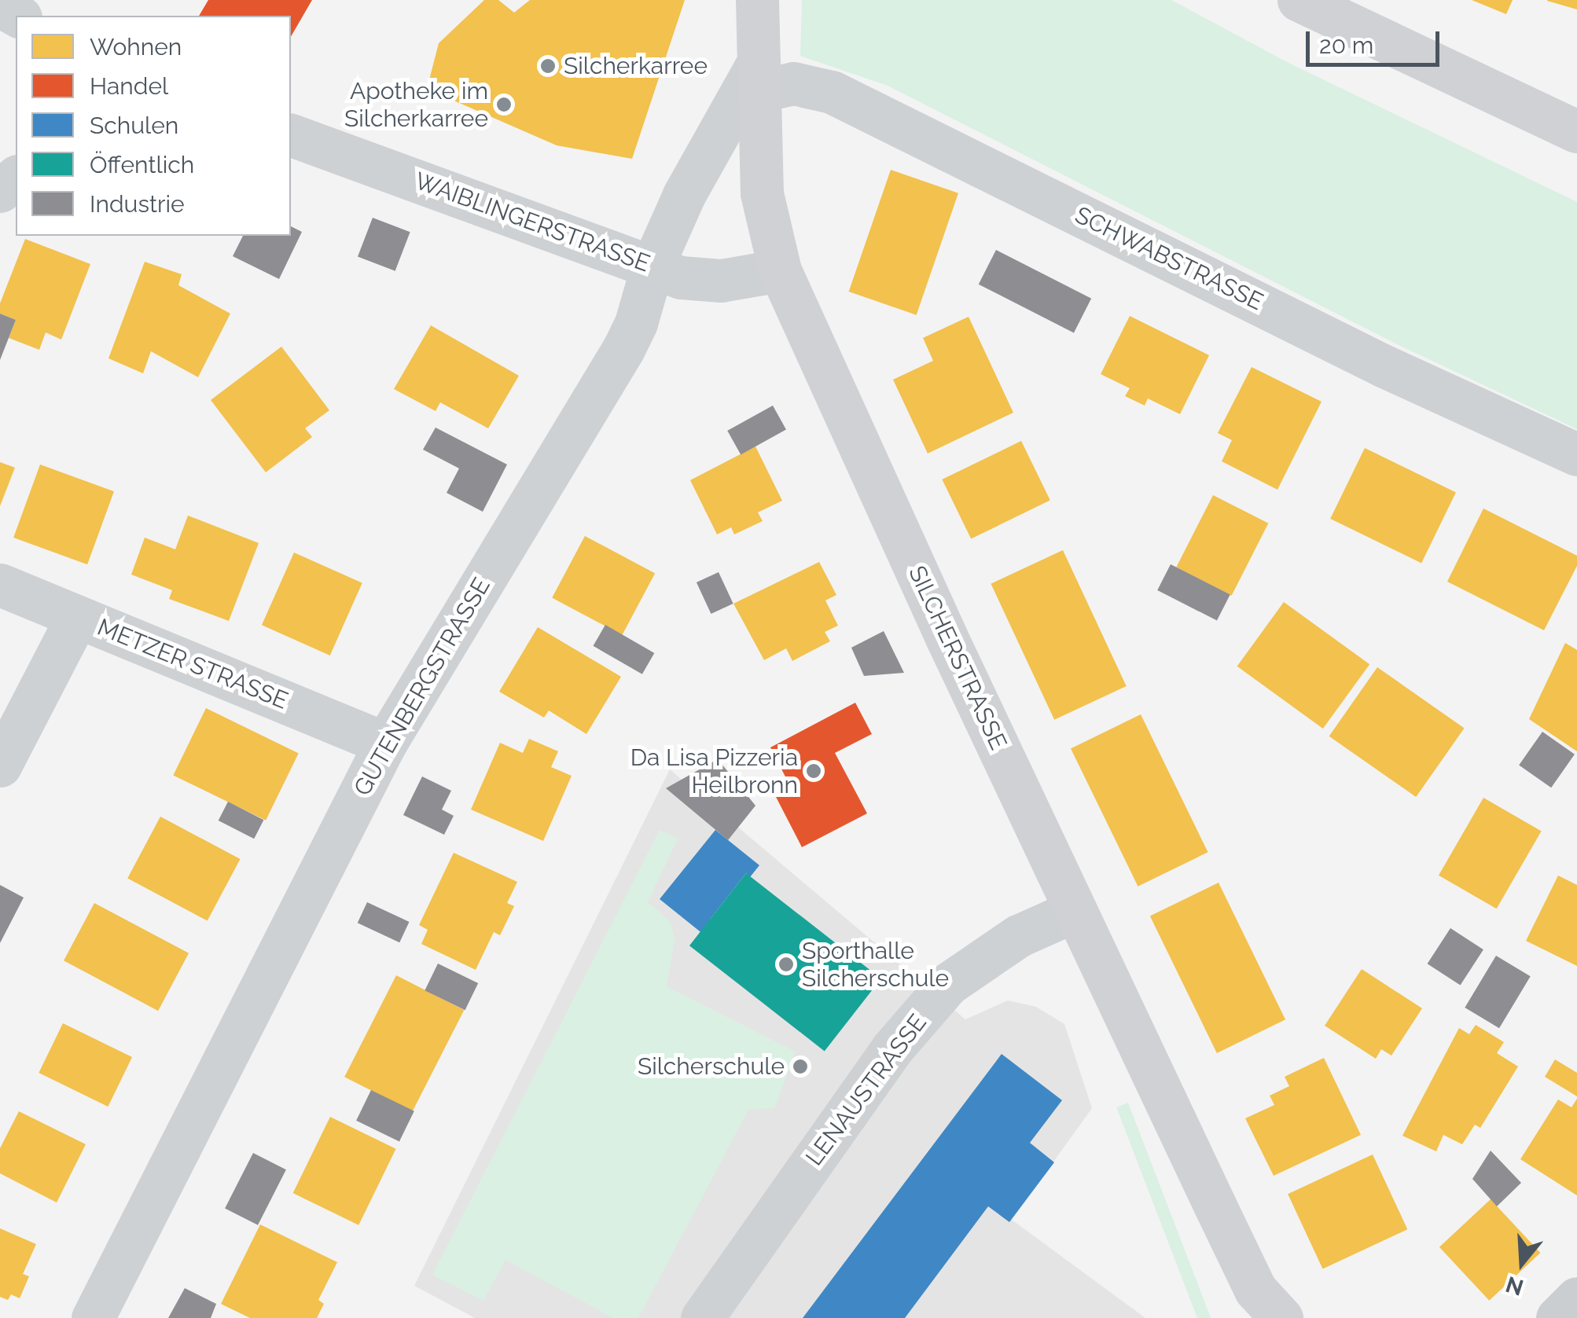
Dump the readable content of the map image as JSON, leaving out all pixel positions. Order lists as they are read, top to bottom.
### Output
{
  "streets": {
    "street": [
      "WAIBLINGERSTRASSE",
      "SCHWABSTRASSE",
      "SILCHERSTRASSE",
      "METZER STRASSE",
      "GUTENBERGSTRASSE",
      "LENAUSTRASSE"
    ]
  },
  "crossings": [
    ["WAIBLINGERSTRASSE", "SILCHERSTRASSE"],
    ["WAIBLINGERSTRASSE", "GUTENBERGSTRASSE"],
    ["SCHWABSTRASSE", "SILCHERSTRASSE"],
    ["SCHWABSTRASSE", "GUTENBERGSTRASSE"],
    ["SILCHERSTRASSE", "GUTENBERGSTRASSE"],
    ["SILCHERSTRASSE", "LENAUSTRASSE"],
    ["METZER STRASSE", "GUTENBERGSTRASSE"]
  ],
  "places": [
    "Silcherkarree",
    "Apotheke im Silcherkarree",
    "Da Lisa Pizzeria Heilbronn",
    "Sporthalle Silcherschule",
    "Silcherschule"
  ],
  "legend": [
    "Wohnen",
    "Handel",
    "Schulen",
    "Öffentlich",
    "Industrie"
  ],
  "scale_bar": "20 m",
  "north": "bottom"
}
